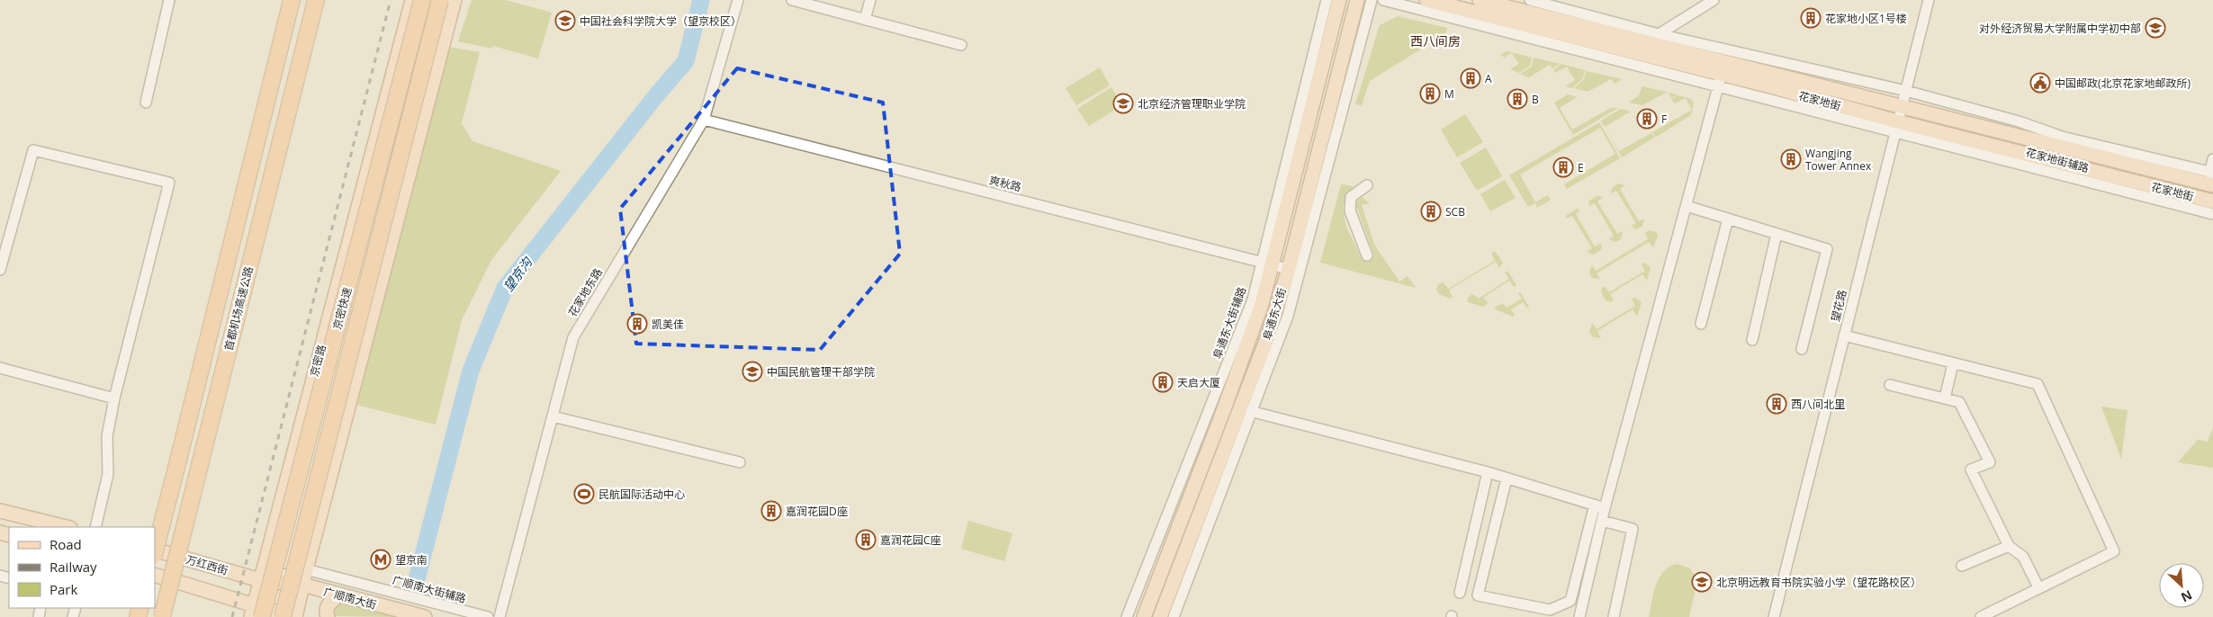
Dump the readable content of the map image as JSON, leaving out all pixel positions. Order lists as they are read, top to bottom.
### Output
{
  "streets": {
    "highway": ["首都机场高速公路", "京密快速"],
    "main road": [
      "花家地街",
      "阜通东大街",
      "京密路",
      "万红西街",
      "广顺南大街"
    ],
    "street": [
      "花家地街辅路",
      "爽秋路",
      "花家地东路",
      "望花路",
      "阜通东大街辅路",
      "广顺南大街辅路"
    ]
  },
  "crossings": [
    ["花家地街", "花家地街辅路"],
    ["花家地街", "望花路"],
    ["花家地街辅路", "望花路"],
    ["爽秋路", "花家地东路"],
    ["爽秋路", "阜通东大街"],
    ["爽秋路", "阜通东大街辅路"],
    ["京密快速", "京密路"],
    ["阜通东大街", "阜通东大街辅路"],
    ["京密路", "万红西街"],
    ["京密路", "广顺南大街辅路"],
    ["万红西街", "广顺南大街辅路"],
    ["万红西街", "广顺南大街"]
  ],
  "districts": ["西八间房"],
  "water": ["望京沟"],
  "places": {
    "building": [
      "花家地小区1号楼",
      "A",
      "M",
      "B",
      "F",
      "Wangjing Tower Annex",
      "E",
      "SCB",
      "凯美佳",
      "天启大厦",
      "西八间北里",
      "嘉润花园D座",
      "嘉润花园C座"
    ],
    "school or university": [
      "中国社会科学院大学（望京校区）",
      "对外经济贸易大学附属中学初中部",
      "北京经济管理职业学院",
      "中国民航管理干部学院",
      "北京明远教育书院实验小学（望花路校区）"
    ],
    "public building": ["中国邮政(北京花家地邮政所)"],
    "sports": ["民航国际活动中心"],
    "metro station": ["望京南"]
  },
  "legend": ["Road", "Railway", "Park"],
  "north": "bottom right"
}
